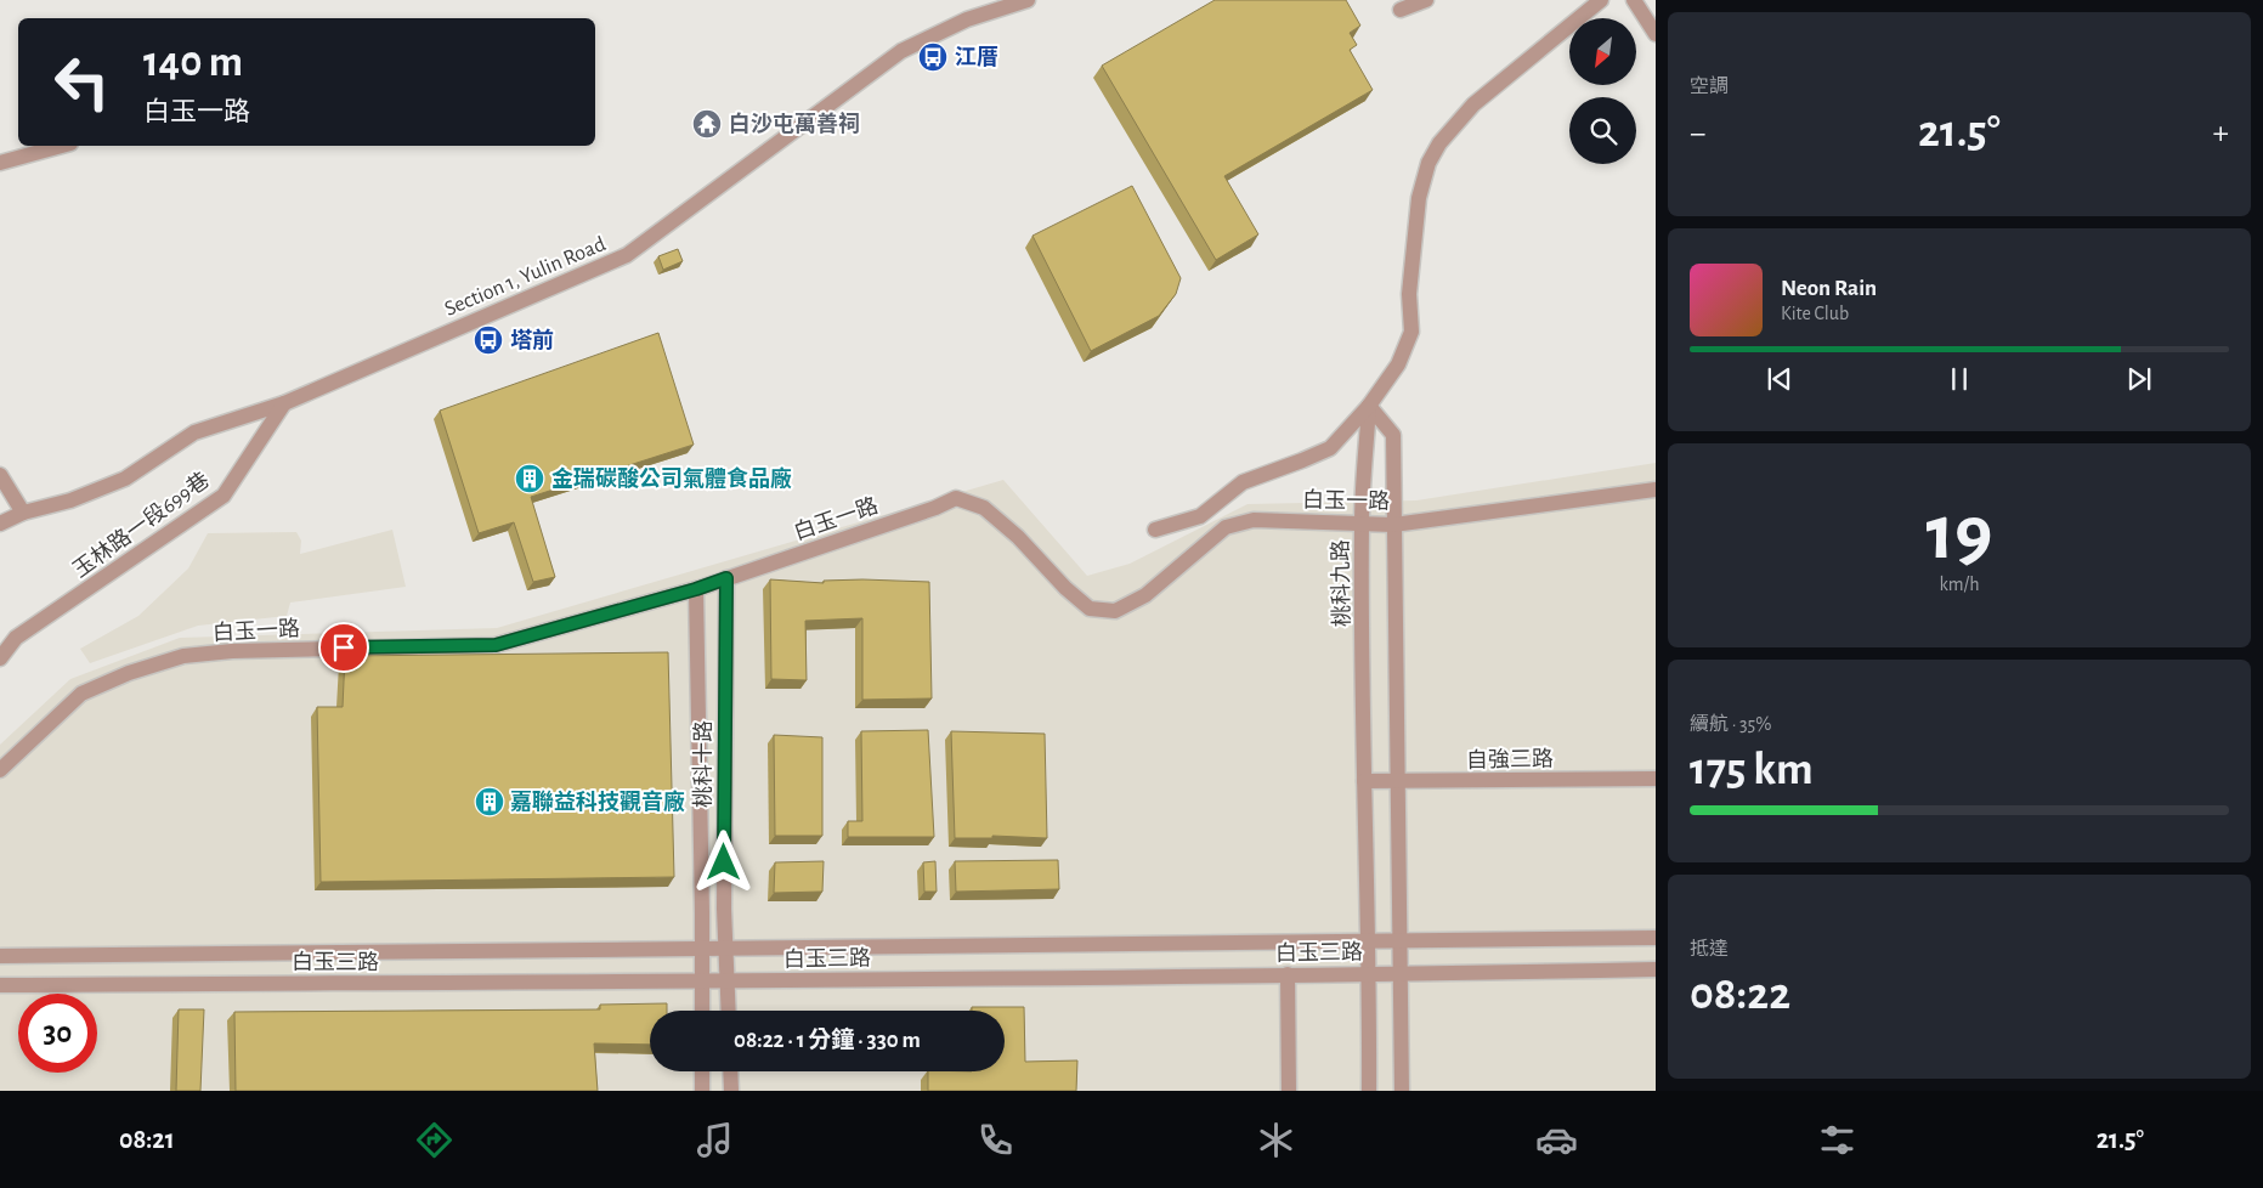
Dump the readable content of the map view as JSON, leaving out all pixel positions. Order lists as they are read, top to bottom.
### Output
{
  "streets": {
    "street": [
      "Section 1, Yulin Road",
      "白玉一路",
      "玉林路一段699巷",
      "桃科九路",
      "自強三路",
      "桃科十路",
      "白玉三路"
    ]
  },
  "crossings": [
    ["Section 1, Yulin Road", "玉林路一段699巷"],
    ["白玉一路", "桃科九路"],
    ["白玉一路", "桃科十路"],
    ["桃科九路", "自強三路"],
    ["桃科九路", "白玉三路"],
    ["桃科十路", "白玉三路"]
  ],
  "places": {
    "bus stop": ["江厝", "塔前"],
    "temple": ["白沙屯萬善祠"],
    "building": ["金瑞碳酸公司氣體食品廠", "嘉聯益科技觀音廠"]
  },
  "north": "bottom left",
  "page": {
    "tile": [
      "空調",
      ["19", "km/h"],
      ["續航 · 35%", "175 km"],
      ["抵達", "08:22"]
    ],
    "turn": ["140 m", "白玉一路"],
    "heat": ["−", "21.5°", "+"],
    "song": ["Neon Rain", "Kite Club"],
    "limit": "30",
    "trip": "08:22 · 1 分鐘 · 330 m",
    "tabs": ["08:21", "21.5°"]
  }
}
